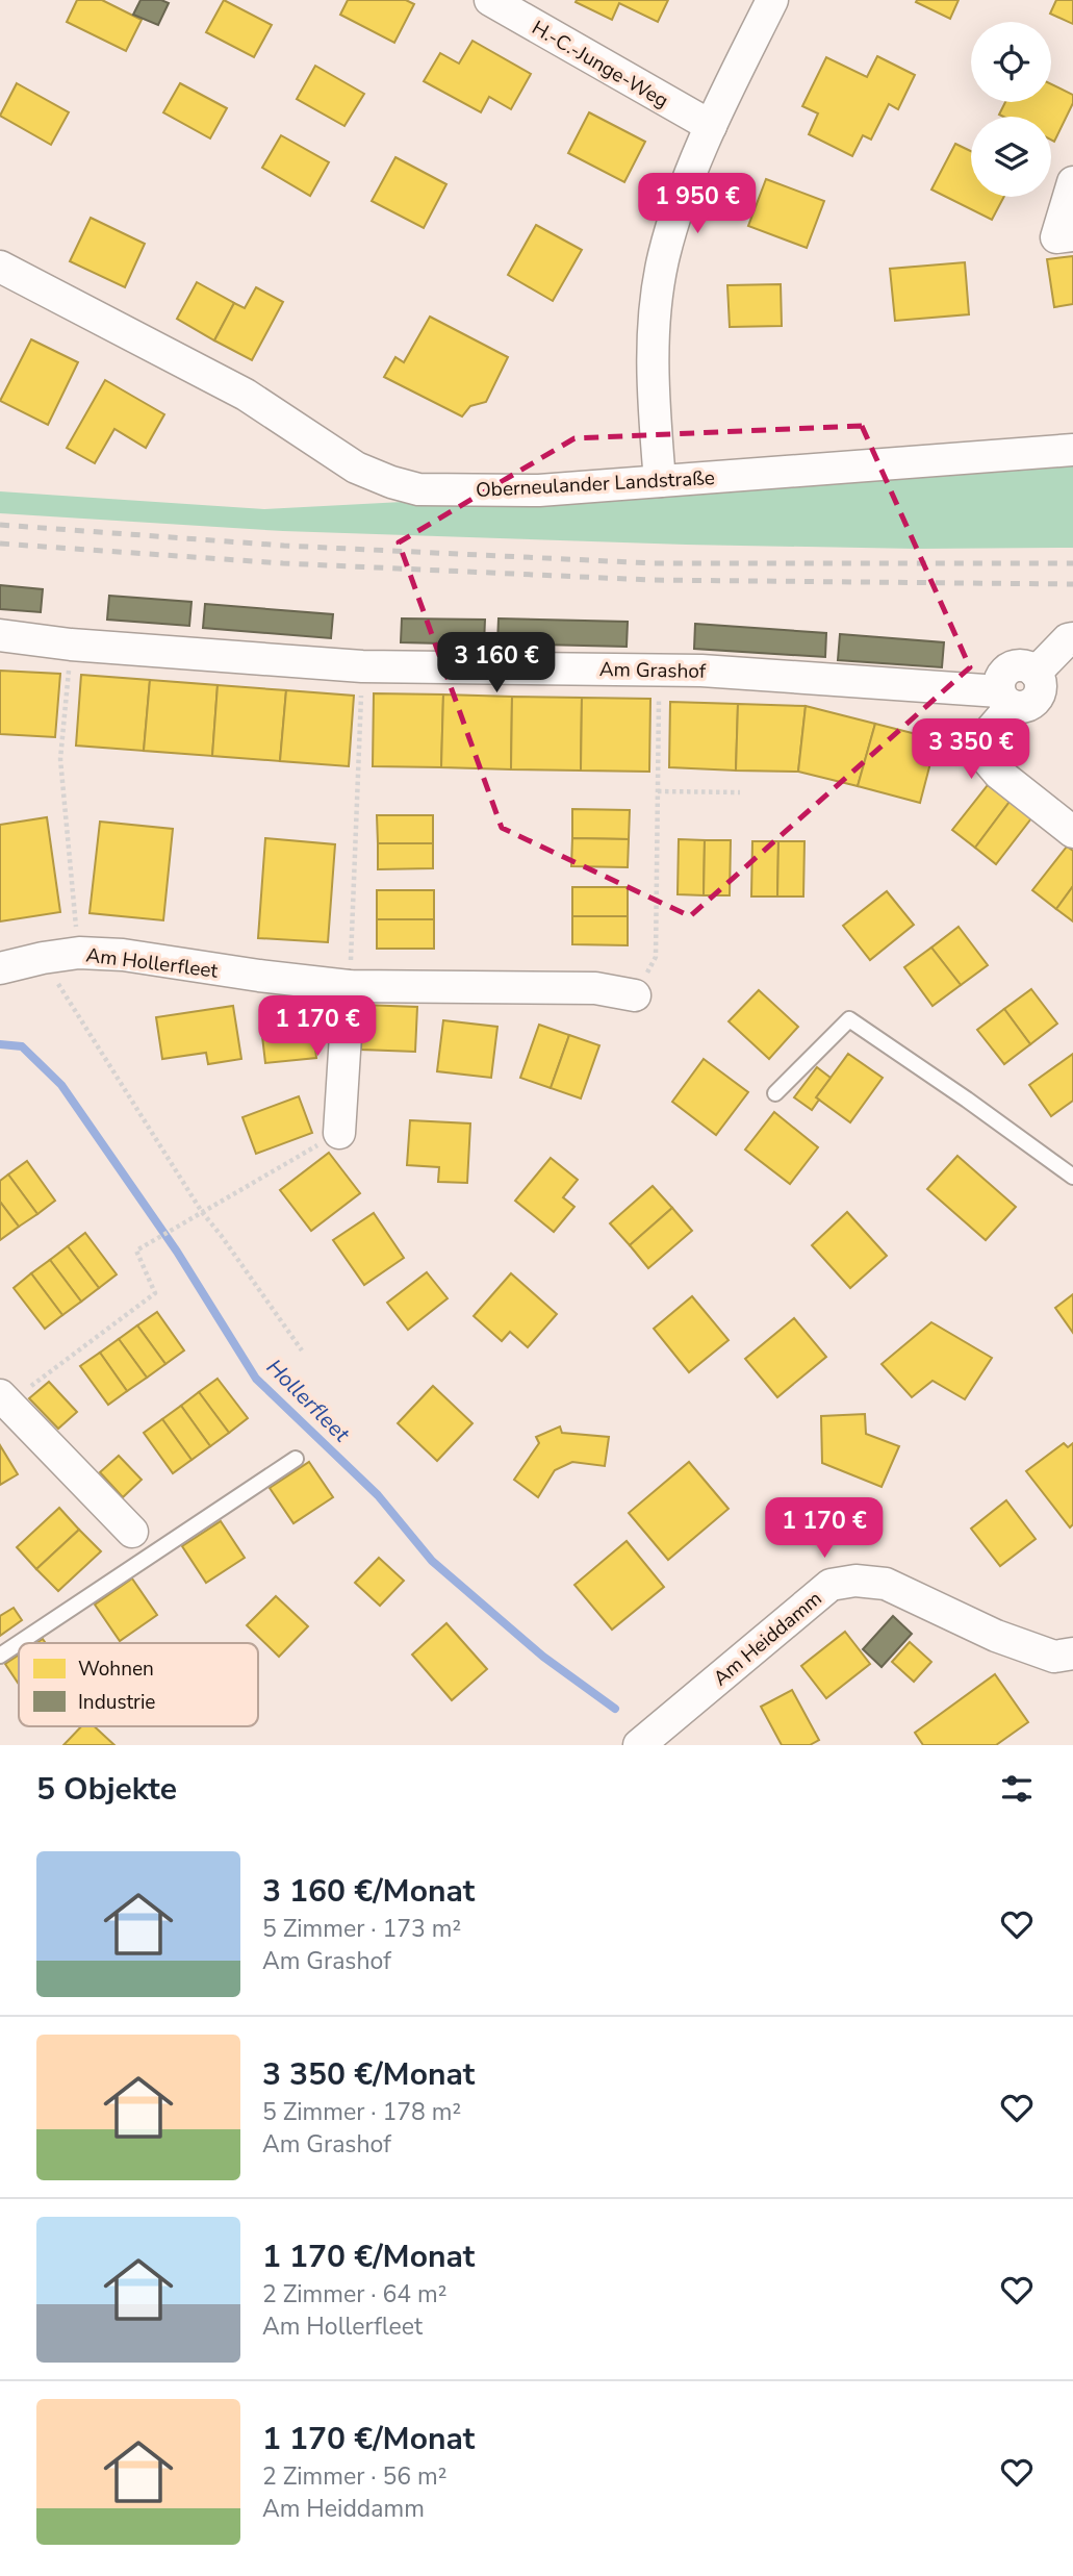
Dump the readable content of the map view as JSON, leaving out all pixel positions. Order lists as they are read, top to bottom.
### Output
{
  "streets": {
    "street": [
      "H.-C.-Junge-Weg",
      "Oberneulander Landstraße",
      "Am Grashof",
      "Am Hollerfleet",
      "Am Heiddamm"
    ]
  },
  "water": ["Hollerfleet"],
  "legend": ["Wohnen", "Industrie"],
  "page": {
    "price": [
      "1 950 €",
      "3 160 €",
      "3 350 €",
      "1 170 €",
      "1 170 €"
    ],
    "heading": "5 Objekte",
    "list": [
      {
        "name": "3 160 €/Monat",
        "note": "5 Zimmer · 173 m² · Am Grashof"
      },
      {
        "name": "3 350 €/Monat",
        "note": "5 Zimmer · 178 m² · Am Grashof"
      },
      {
        "name": "1 170 €/Monat",
        "note": "2 Zimmer · 64 m² · Am Hollerfleet"
      },
      {
        "name": "1 170 €/Monat",
        "note": "2 Zimmer · 56 m² · Am Heiddamm"
      }
    ]
  }
}
